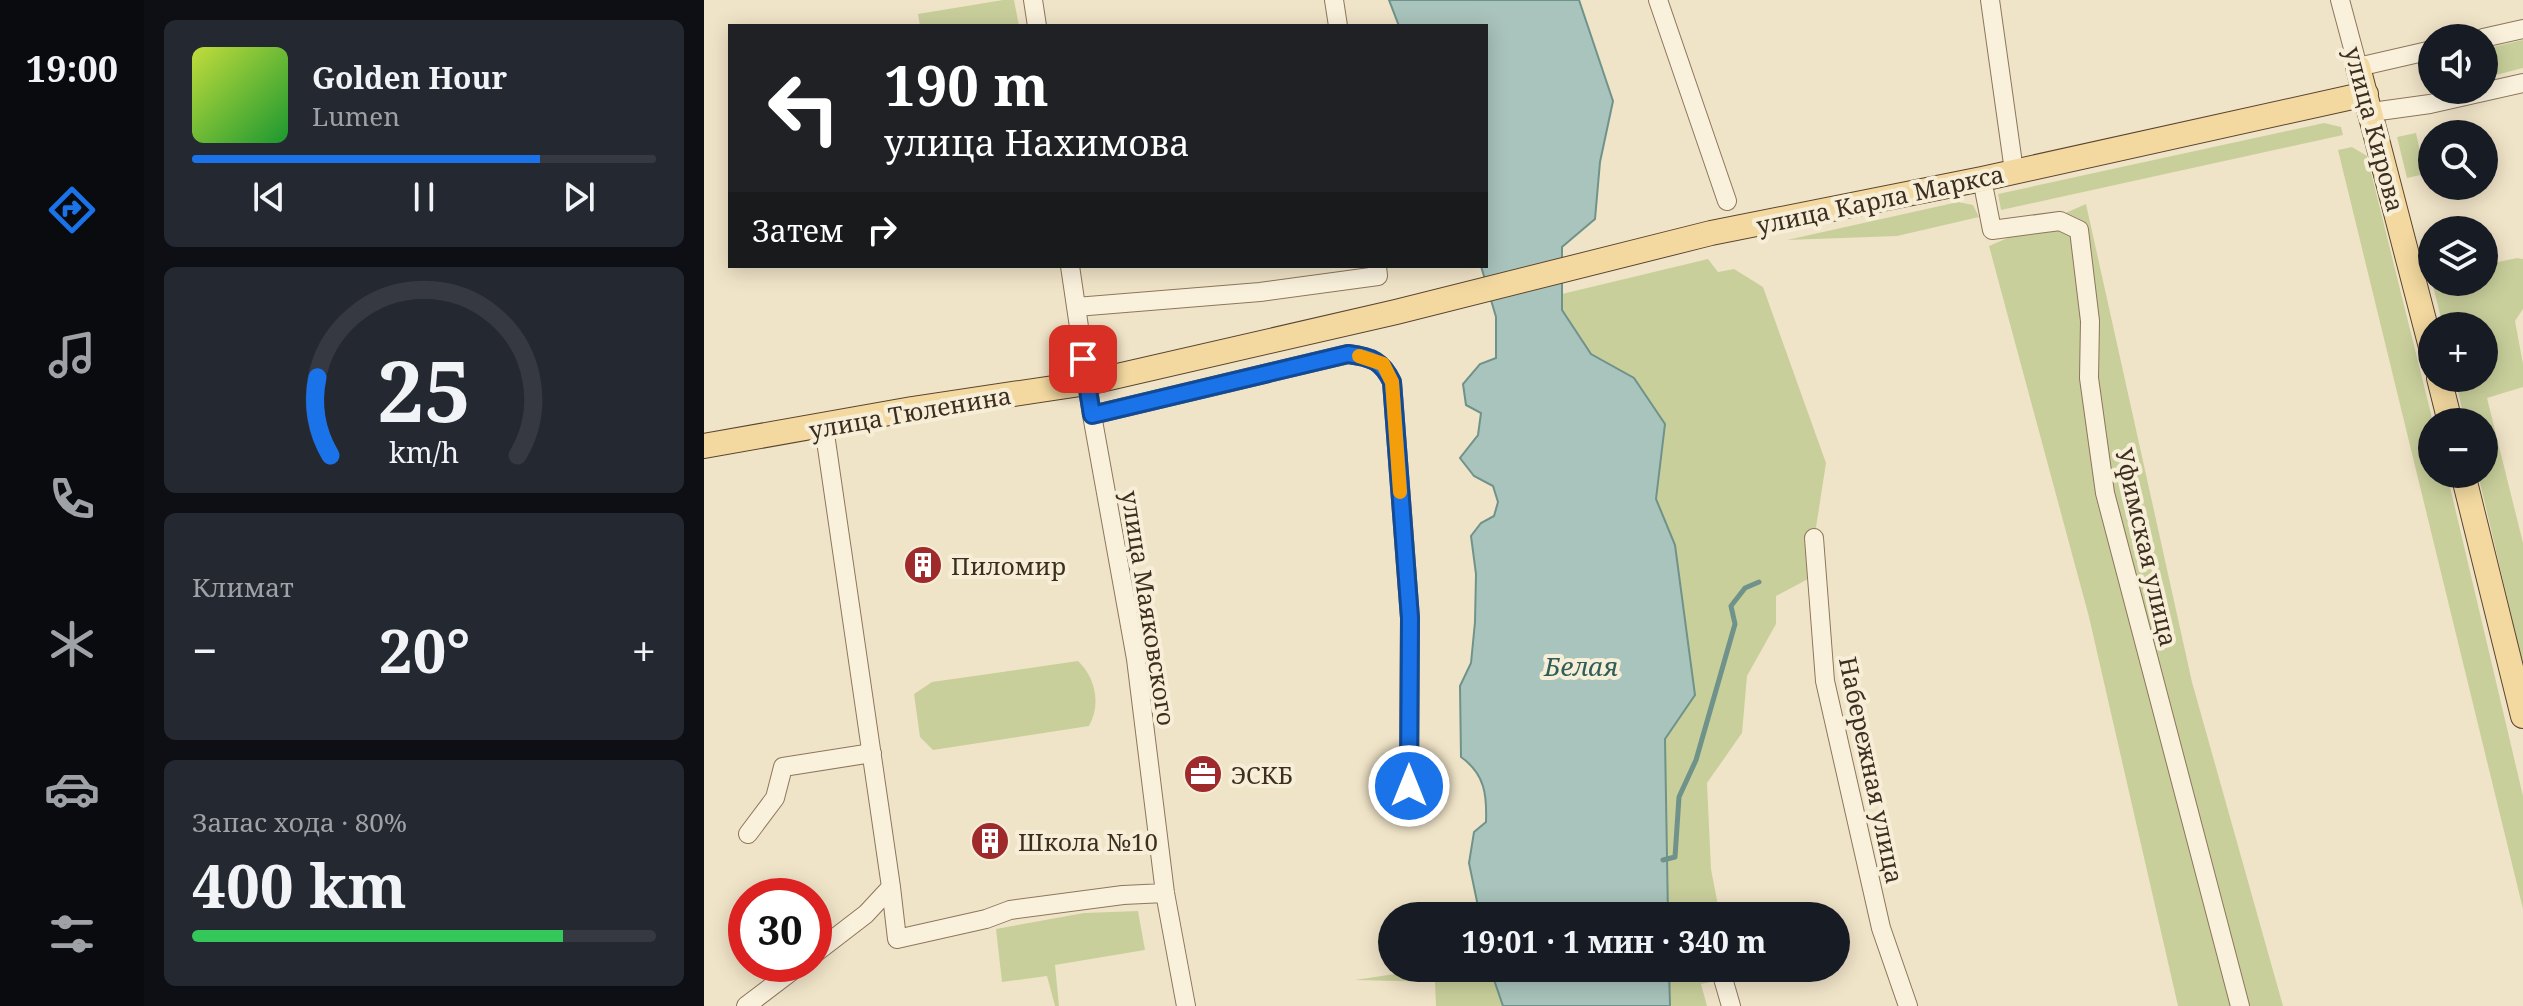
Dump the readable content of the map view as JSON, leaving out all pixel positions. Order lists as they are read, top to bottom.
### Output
{
  "streets": {
    "main road": ["улица Кирова", "улица Карла Маркса", "улица Тюленина"],
    "street": ["Уфимская улица", "улица Маяковского", "Набережная улица"]
  },
  "crossings": [
    ["улица Кирова", "улица Карла Маркса"],
    ["улица Карла Маркса", "улица Тюленина"],
    ["улица Карла Маркса", "Уфимская улица"],
    ["улица Тюленина", "улица Маяковского"]
  ],
  "water": ["Белая"],
  "places": {
    "building": ["Пиломир", "Школа №10"],
    "office": ["ЭСКБ"]
  },
  "page": {
    "tabs": "19:00",
    "map_buttons": ["+", "−"],
    "turn": ["190 m", "улица Нахимова"],
    "song": ["Golden Hour", "Lumen"],
    "then": "Затем",
    "tile": [
      "Климат",
      ["Запас хода · 80%", "400 km"]
    ],
    "heat": ["−", "20°", "+"],
    "limit": "30",
    "trip": "19:01 · 1 мин · 340 m",
    "gauge": ["25", "km/h"]
  }
}
